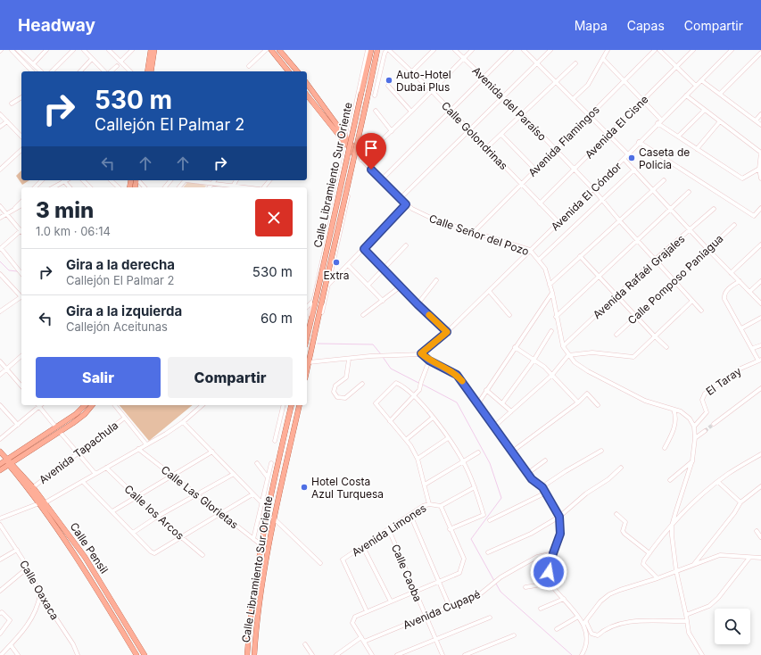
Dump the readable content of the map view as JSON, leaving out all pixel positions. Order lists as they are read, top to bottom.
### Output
{
  "streets": {
    "main road": ["Calle Libramiento Sur Oriente", "Calle Pensil"],
    "street": [
      "Avenida del Paraíso",
      "Avenida El Cisne",
      "Calle Golondrinas",
      "Avenida Flamingos",
      "Avenida El Cóndor",
      "Calle Señor del Pozo",
      "Avenida Rafaél Grajales",
      "Calle Pomposo Paniagua",
      "El Taray",
      "Avenida Tapachula",
      "Calle Las Glorietas",
      "Calle los Arcos",
      "Avenida Limones",
      "Calle Caoba",
      "Calle Oaxaca",
      "Avenida Cupapé"
    ]
  },
  "crossings": [
    ["Avenida del Paraíso", "Avenida El Cisne"],
    ["Avenida del Paraíso", "Avenida Flamingos"],
    ["Avenida del Paraíso", "Avenida El Cóndor"],
    ["Avenida del Paraíso", "Avenida Rafaél Grajales"],
    ["Avenida del Paraíso", "Calle Pomposo Paniagua"],
    ["Avenida El Cisne", "Calle Golondrinas"],
    ["Calle Golondrinas", "Avenida Flamingos"],
    ["Calle Golondrinas", "Avenida El Cóndor"],
    ["Avenida Flamingos", "Calle Señor del Pozo"],
    ["Calle Libramiento Sur Oriente", "Calle Las Glorietas"],
    ["Avenida El Cóndor", "Calle Señor del Pozo"],
    ["Calle Señor del Pozo", "Avenida Rafaél Grajales"],
    ["Calle Señor del Pozo", "El Taray"],
    ["Avenida Tapachula", "Calle Pensil"],
    ["Avenida Limones", "Calle Caoba"],
    ["Calle Caoba", "Avenida Cupapé"]
  ],
  "places": [
    "Auto-Hotel Dubai Plus",
    "Caseta de Policia",
    "Extra",
    "Hotel Costa Azul Turquesa"
  ],
  "page": {
    "header": "Headway",
    "nav": ["Mapa", "Capas", "Compartir"],
    "turn": ["530 m", "Callejón El Palmar 2"],
    "heading": ["3 min", "1.0 km · 06:14"],
    "list": [
      {
        "name": "Gira a la derecha",
        "note": "Callejón El Palmar 2",
        "value": "530 m"
      },
      {
        "name": "Gira a la izquierda",
        "note": "Callejón Aceitunas",
        "value": "60 m"
      }
    ],
    "buttons": ["Salir", "Compartir"]
  }
}
